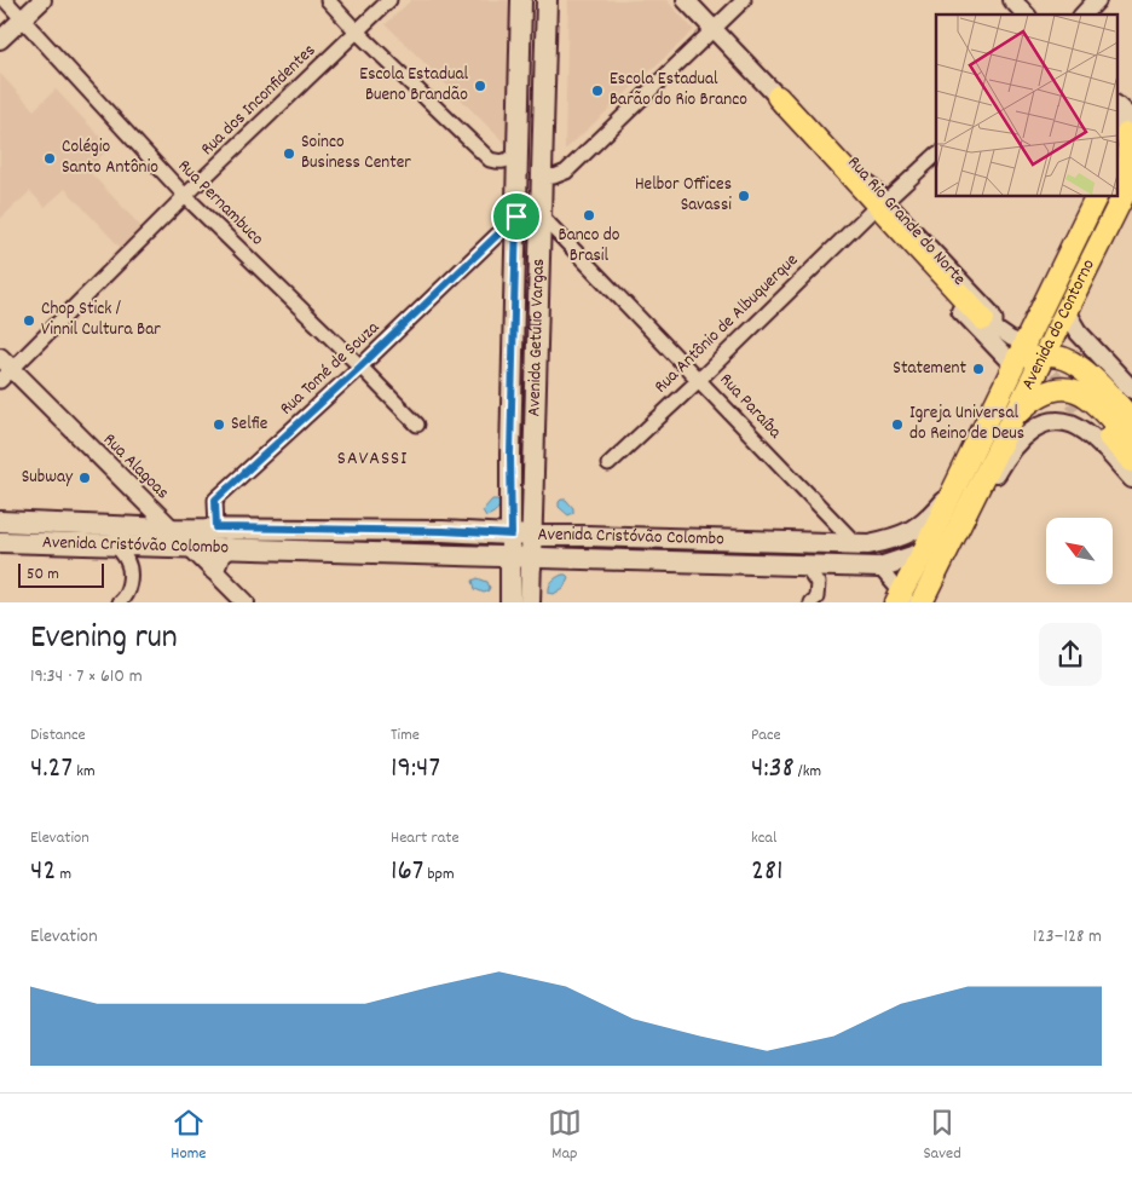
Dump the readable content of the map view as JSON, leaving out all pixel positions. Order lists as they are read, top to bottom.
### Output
{
  "streets": {
    "main road": ["Avenida do Contorno", "Avenida Getúlio Vargas", "Avenida Cristóvão Colombo"],
    "street": [
      "Rua dos Inconfidentes",
      "Rua Pernambuco",
      "Rua Rio Grande do Norte",
      "Rua Antônio de Albuquerque",
      "Rua Tomé de Souza",
      "Rua Paraíba",
      "Rua Alagoas"
    ]
  },
  "crossings": [
    ["Rua dos Inconfidentes", "Rua Pernambuco"],
    ["Rua dos Inconfidentes", "Rua Alagoas"],
    ["Rua Pernambuco", "Rua Tomé de Souza"],
    ["Rua Rio Grande do Norte", "Rua Antônio de Albuquerque"],
    ["Rua Rio Grande do Norte", "Avenida do Contorno"],
    ["Rua Antônio de Albuquerque", "Rua Paraíba"],
    ["Avenida do Contorno", "Avenida Cristóvão Colombo"],
    ["Avenida Getúlio Vargas", "Rua Tomé de Souza"],
    ["Avenida Getúlio Vargas", "Rua Paraíba"],
    ["Avenida Getúlio Vargas", "Avenida Cristóvão Colombo"],
    ["Rua Tomé de Souza", "Avenida Cristóvão Colombo"],
    ["Rua Paraíba", "Avenida Cristóvão Colombo"],
    ["Rua Alagoas", "Avenida Cristóvão Colombo"]
  ],
  "districts": ["SAVASSI"],
  "places": [
    "Escola Estadual Bueno Brandão",
    "Escola Estadual Barão do Rio Branco",
    "Soinco Business Center",
    "Colégio Santo Antônio",
    "Helbor Offices Savassi",
    "Banco do Brasil",
    "Chop Stick / Vinnil Cultura Bar",
    "Statement",
    "Selfie",
    "Igreja Universal do Reino de Deus",
    "Subway"
  ],
  "scale_bar": "50 m",
  "north": "top left",
  "page": {
    "scale": "50 m",
    "heading": ["Evening run", "19:34 · 7 × 610 m"],
    "stats": [
      ["Distance", "4.27 km"],
      ["Time", "19:47"],
      ["Pace", "4:38 /km"],
      ["Elevation", "42 m"],
      ["Heart rate", "167 bpm"],
      ["kcal", "281"]
    ],
    "chart": ["Elevation", "123–128 m"],
    "tabs": ["Home", "Map", "Saved"]
  }
}
